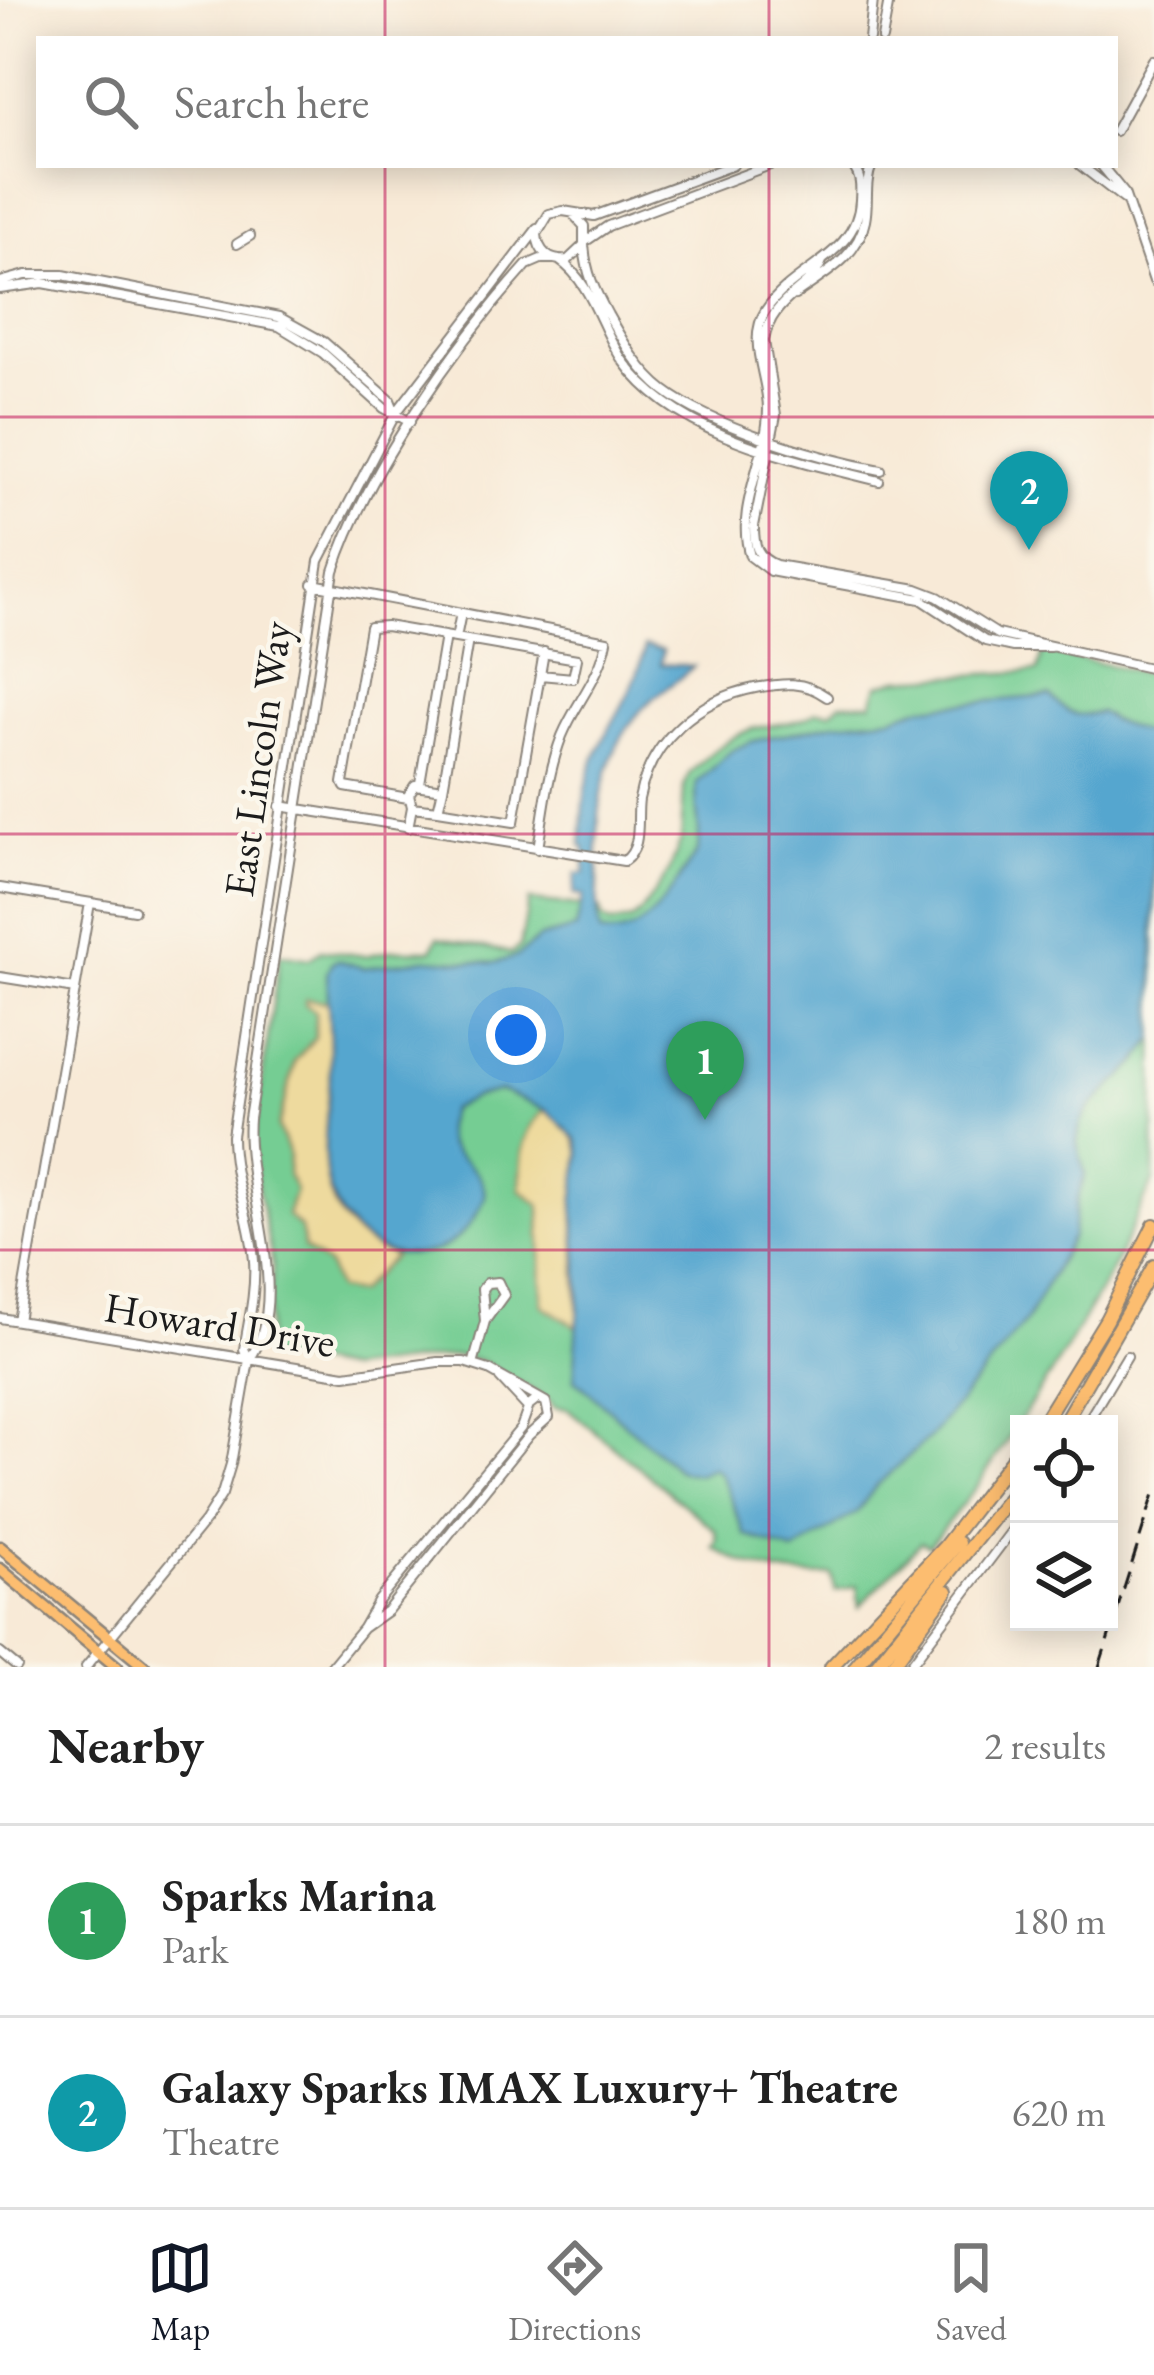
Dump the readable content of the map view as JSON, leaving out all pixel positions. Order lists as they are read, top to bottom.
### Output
{
  "streets": {
    "street": ["East Lincoln Way", "Howard Drive"]
  },
  "crossings": [
    ["East Lincoln Way", "Howard Drive"]
  ],
  "page": {
    "search": "Search here",
    "pins": ["2", "1"],
    "heading": ["Nearby", "2 results"],
    "list": [
      {
        "mark": "1",
        "name": "Sparks Marina",
        "note": "Park",
        "value": "180 m"
      },
      {
        "mark": "2",
        "name": "Galaxy Sparks IMAX Luxury+ Theatre",
        "note": "Theatre",
        "value": "620 m"
      }
    ],
    "nav": ["Map", "Directions", "Saved"]
  }
}
